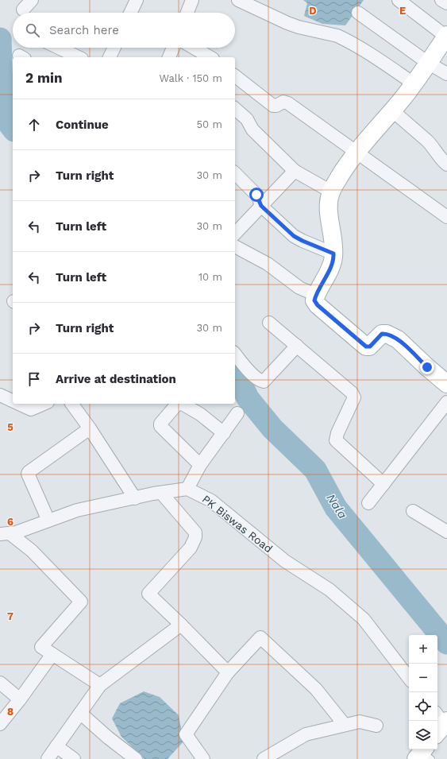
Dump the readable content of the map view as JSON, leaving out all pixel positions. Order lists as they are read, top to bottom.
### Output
{
  "streets": {
    "street": ["PK Biswas Road"]
  },
  "water": ["Nala"],
  "page": {
    "search": "Search here",
    "heading": ["2 min", "Walk · 150 m"],
    "list": [
      ["Continue", "50 m"],
      ["Turn right", "30 m"],
      ["Turn left", "30 m"],
      ["Turn left", "10 m"],
      ["Turn right", "30 m"],
      "Arrive at destination"
    ],
    "map_buttons": ["+", "−"]
  },
  "grid": {
    "columns": ["D", "E"],
    "rows": [
      "5",
      "6",
      "7",
      "8"
    ]
  }
}
